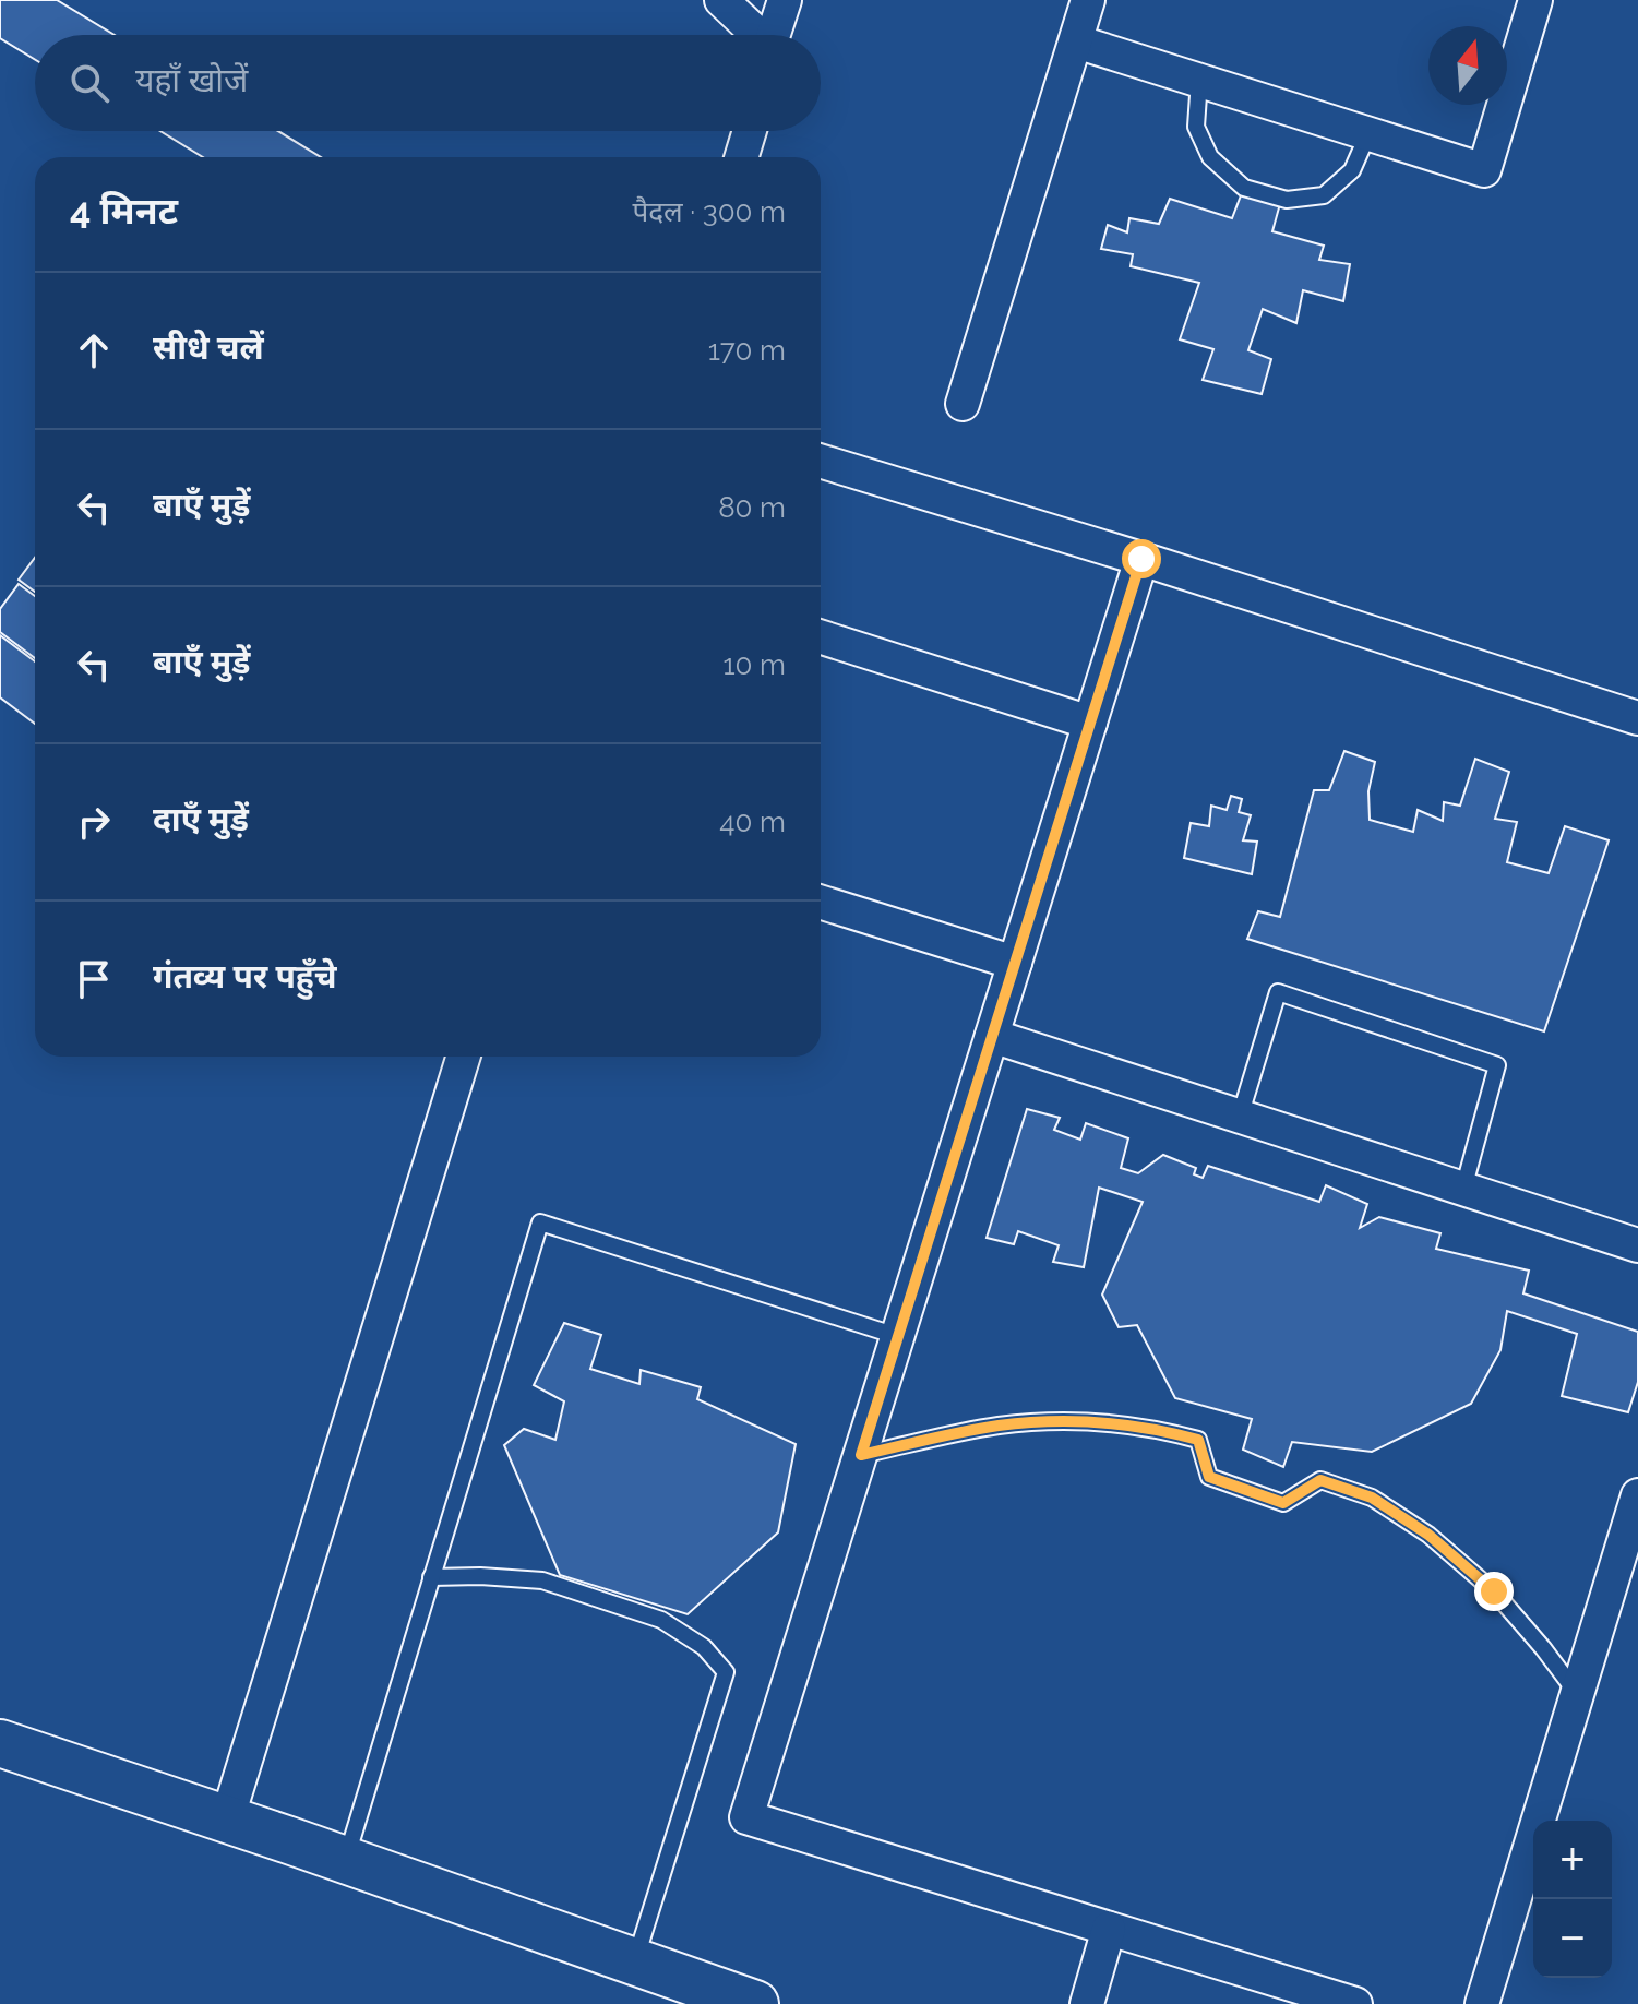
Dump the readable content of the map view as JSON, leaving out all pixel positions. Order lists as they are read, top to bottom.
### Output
{
  "north": "top",
  "page": {
    "search": "यहाँ खोजें",
    "heading": ["4 मिनट", "पैदल · 300 m"],
    "list": [
      ["सीधे चलें", "170 m"],
      ["बाएँ मुड़ें", "80 m"],
      ["बाएँ मुड़ें", "10 m"],
      ["दाएँ मुड़ें", "40 m"],
      "गंतव्य पर पहुँचे"
    ],
    "map_buttons": ["+", "−"]
  }
}
